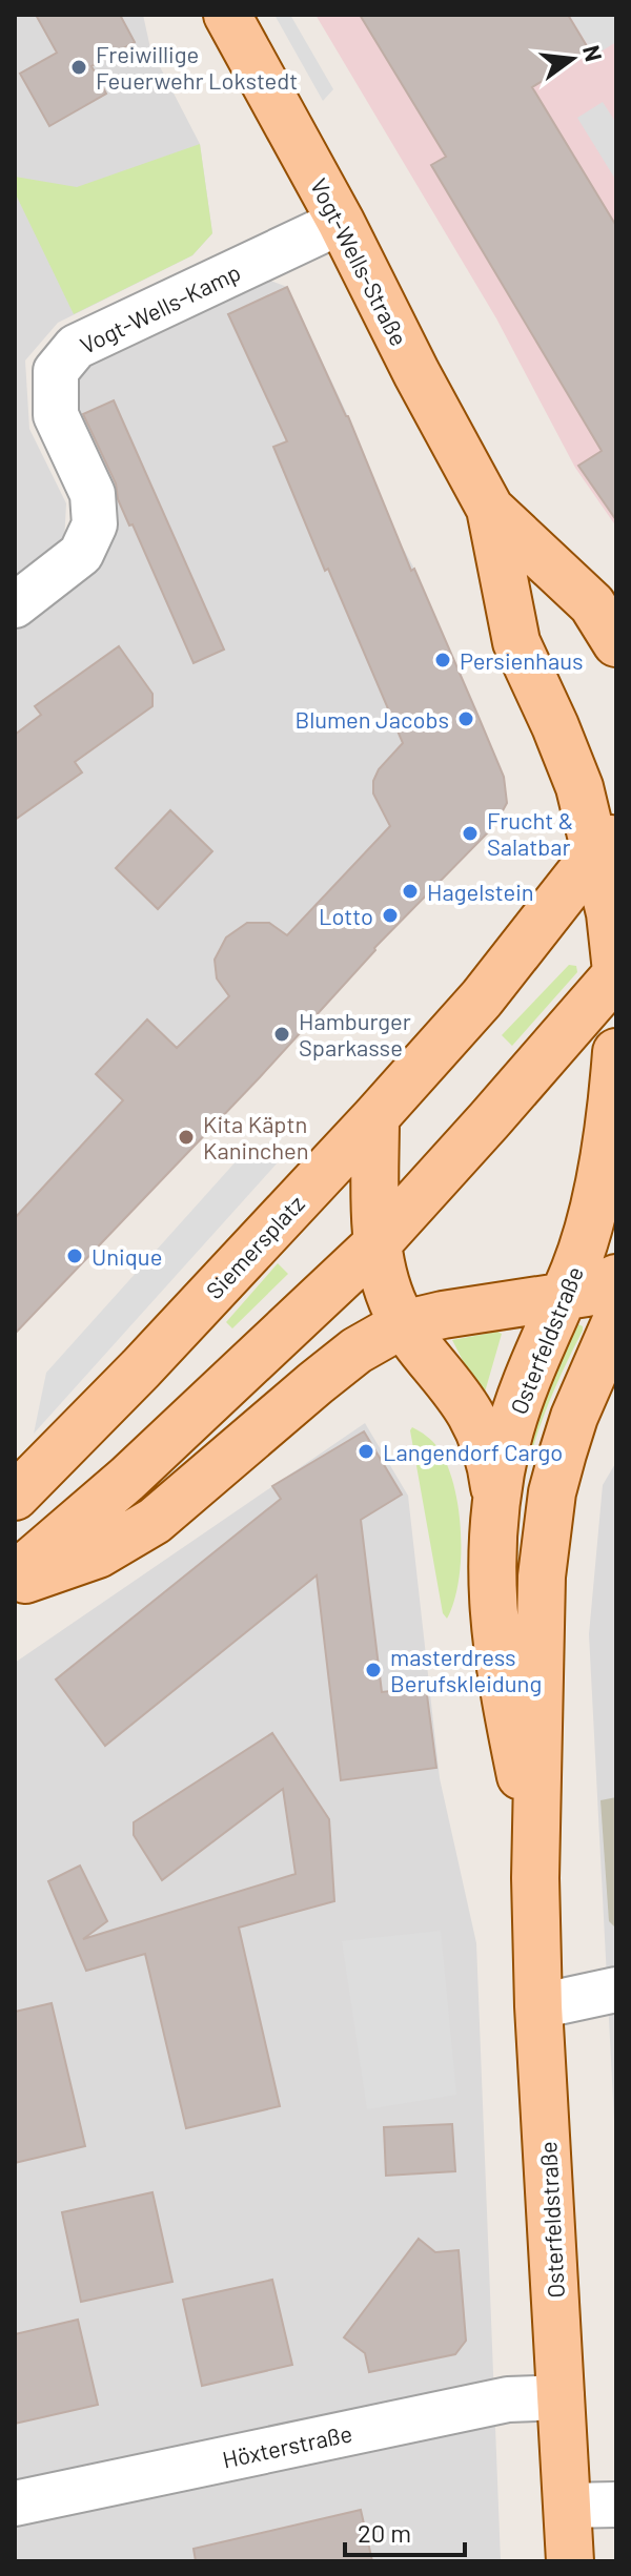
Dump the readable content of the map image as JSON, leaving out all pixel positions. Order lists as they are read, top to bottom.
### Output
{
  "streets": {
    "main road": ["Vogt-Wells-Straße", "Siemersplatz", "Osterfeldstraße"],
    "street": ["Vogt-Wells-Kamp", "Höxterstraße"]
  },
  "crossings": [
    ["Vogt-Wells-Straße", "Vogt-Wells-Kamp"],
    ["Vogt-Wells-Straße", "Siemersplatz"],
    ["Osterfeldstraße", "Höxterstraße"]
  ],
  "places": [
    "Freiwillige Feuerwehr Lokstedt",
    "Persienhaus",
    "Blumen Jacobs",
    "Frucht & Salatbar",
    "Hagelstein",
    "Lotto",
    "Hamburger Sparkasse",
    "Kita Käptn Kaninchen",
    "Unique",
    "Langendorf Cargo",
    "masterdress Berufskleidung"
  ],
  "scale_bar": "20 m",
  "north": "right"
}
